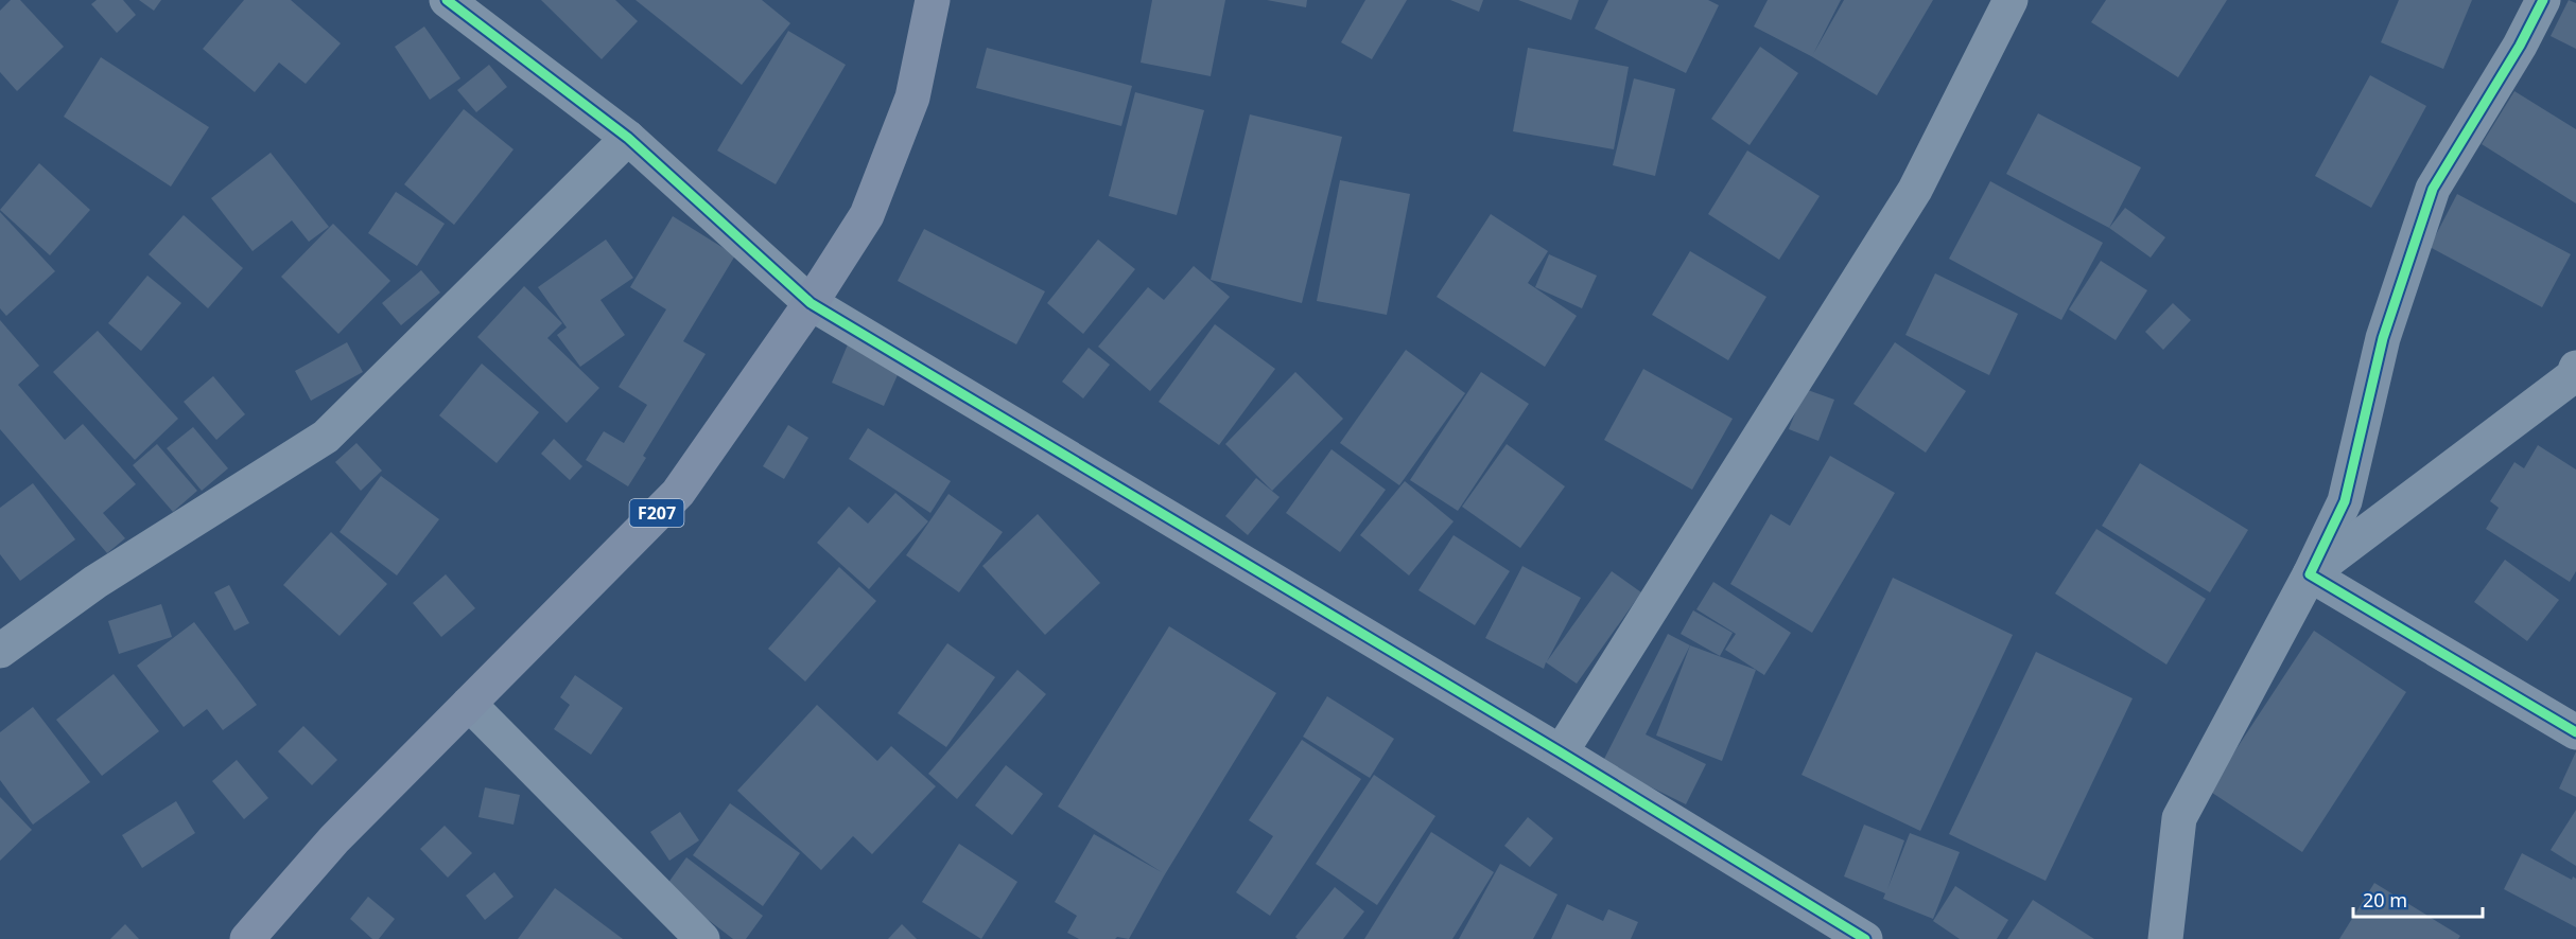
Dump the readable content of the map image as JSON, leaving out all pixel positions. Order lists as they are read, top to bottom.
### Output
{
  "streets": {
    "main road": ["F207"]
  },
  "scale_bar": "20 m"
}
